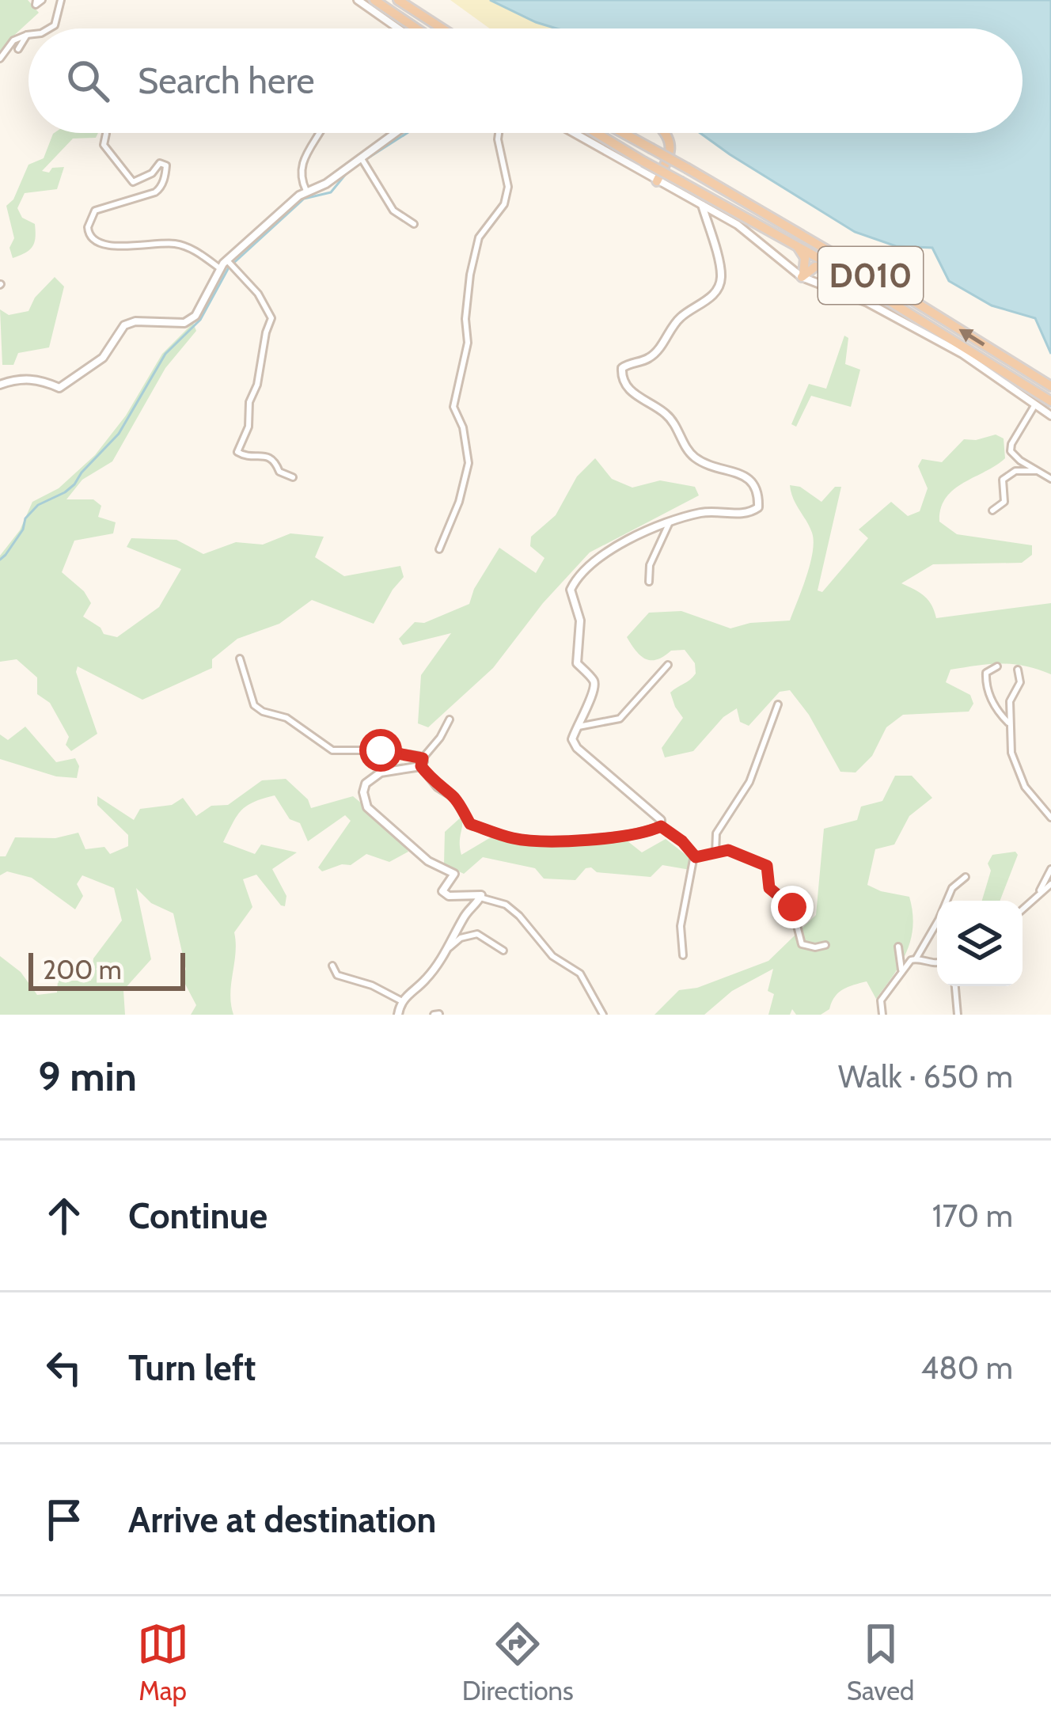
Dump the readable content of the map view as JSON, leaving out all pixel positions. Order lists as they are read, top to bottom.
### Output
{
  "streets": {
    "highway": ["D010"]
  },
  "scale_bar": "200 m",
  "page": {
    "search": "Search here",
    "scale": "200 m",
    "heading": ["9 min", "Walk · 650 m"],
    "list": [
      ["Continue", "170 m"],
      ["Turn left", "480 m"],
      "Arrive at destination"
    ],
    "nav": ["Map", "Directions", "Saved"]
  }
}
